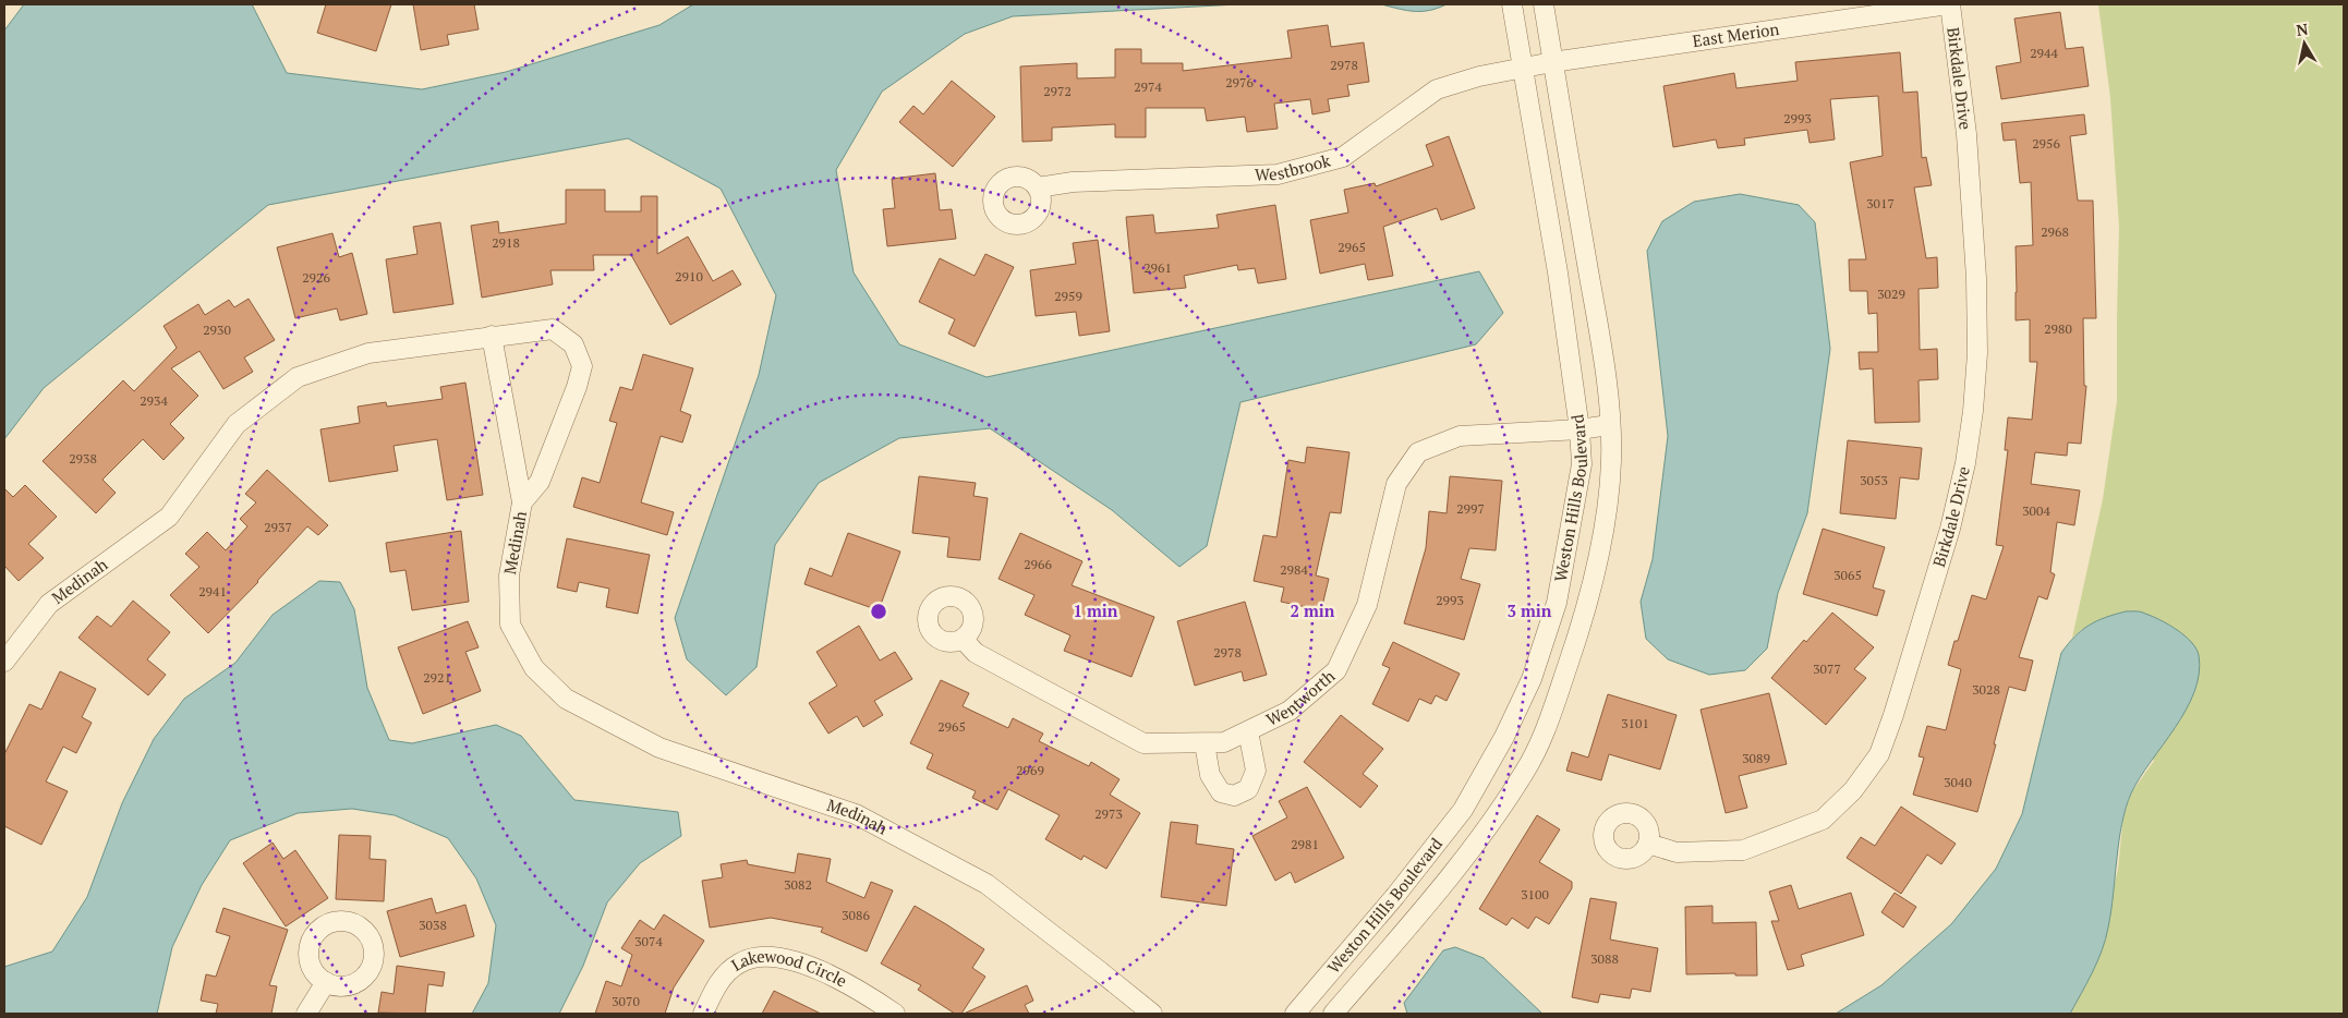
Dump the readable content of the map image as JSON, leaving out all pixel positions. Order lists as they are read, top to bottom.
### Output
{
  "streets": {
    "street": [
      "East Merion",
      "Birkdale Drive",
      "Westbrook",
      "Weston Hills Boulevard",
      "Medinah",
      "Wentworth",
      "Lakewood Circle"
    ]
  },
  "crossings": [
    ["East Merion", "Birkdale Drive"],
    ["East Merion", "Westbrook"],
    ["East Merion", "Weston Hills Boulevard"],
    ["Westbrook", "Weston Hills Boulevard"],
    ["Weston Hills Boulevard", "Wentworth"]
  ],
  "house_numbers": [
    "2944",
    "2978",
    "2976",
    "2974",
    "2972",
    "2993",
    "2956",
    "3017",
    "2968",
    "2918",
    "2965",
    "2961",
    "2910",
    "2926",
    "3029",
    "2959",
    "2980",
    "2930",
    "2934",
    "2938",
    "3053",
    "2997",
    "3004",
    "2937",
    "2966",
    "2984",
    "3065",
    "2941",
    "2993",
    "2978",
    "3077",
    "2921",
    "3028",
    "3101",
    "2965",
    "3089",
    "2969",
    "3040",
    "2973",
    "2981",
    "3082",
    "3100",
    "3086",
    "3038",
    "3074",
    "3088",
    "3070"
  ],
  "north": "top",
  "rings": ["1 min", "2 min", "3 min"]
}
